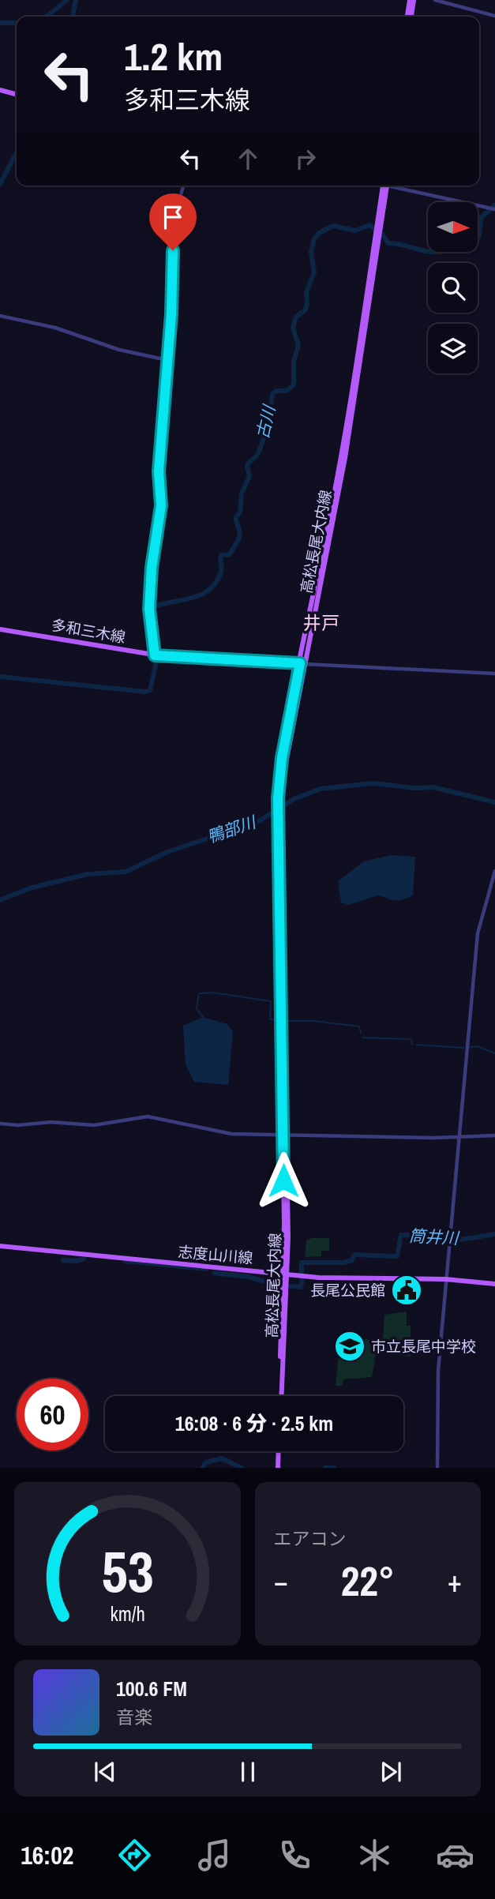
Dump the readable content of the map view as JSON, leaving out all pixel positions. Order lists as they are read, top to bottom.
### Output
{
  "streets": {
    "main road": ["高松長尾大内線", "多和三木線", "志度山川線"]
  },
  "crossings": [
    ["高松長尾大内線", "多和三木線"],
    ["高松長尾大内線", "志度山川線"]
  ],
  "districts": ["井戸"],
  "water": ["古川", "鴨部川", "筒井川"],
  "places": {
    "public building": ["長尾公民館"],
    "school or university": ["市立長尾中学校"]
  },
  "north": "right",
  "page": {
    "turn": ["1.2 km", "多和三木線"],
    "limit": "60",
    "trip": "16:08 · 6 分 · 2.5 km",
    "tile": "エアコン",
    "heat": ["−", "22°", "+"],
    "song": ["100.6 FM", "音楽"],
    "tabs": "16:02",
    "gauge": ["53", "km/h"]
  }
}
